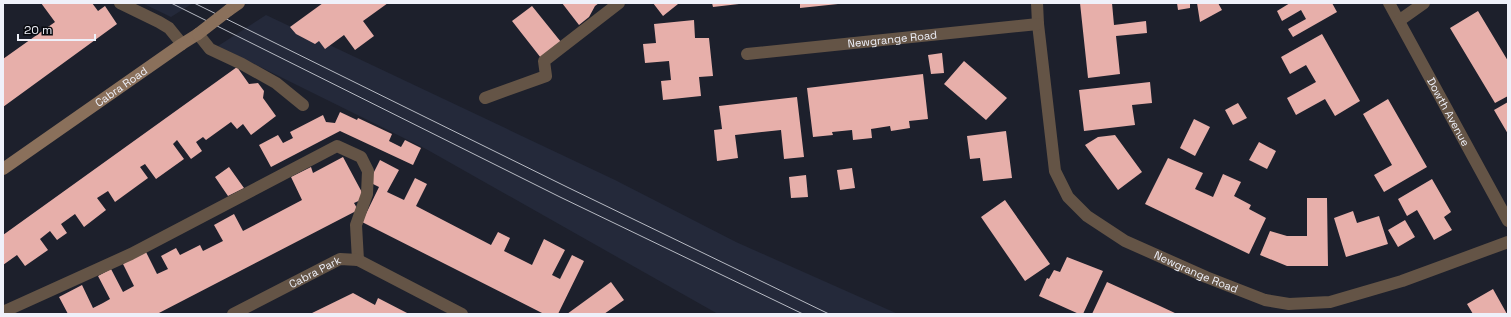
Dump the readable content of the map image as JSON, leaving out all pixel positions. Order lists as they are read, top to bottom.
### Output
{
  "streets": {
    "main road": ["Cabra Road"],
    "street": ["Newgrange Road", "Dowth Avenue", "Cabra Park"]
  },
  "scale_bar": "20 m"
}
